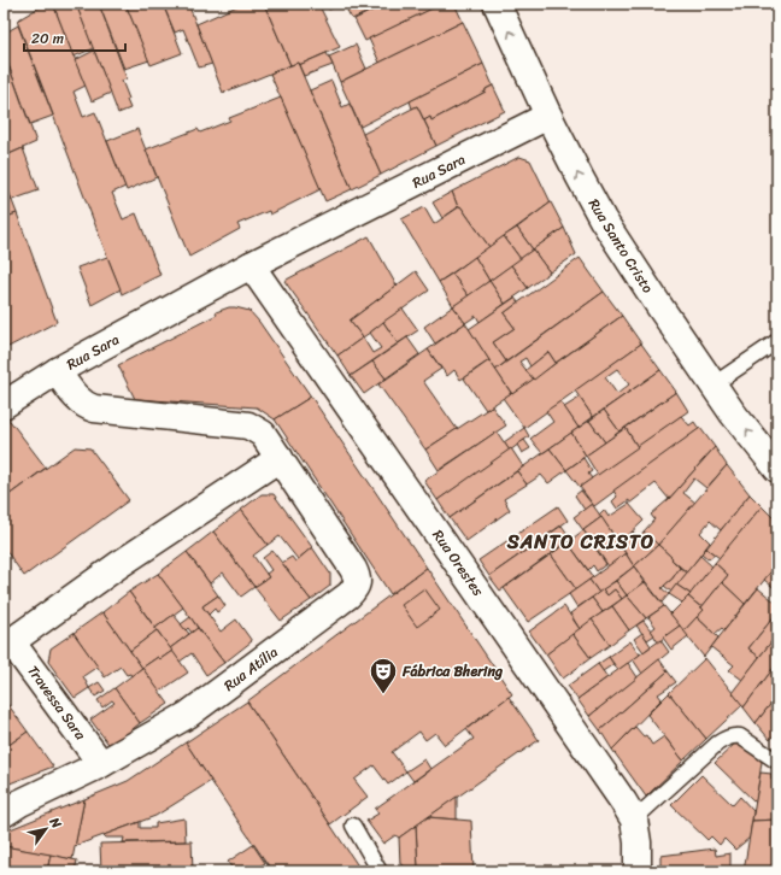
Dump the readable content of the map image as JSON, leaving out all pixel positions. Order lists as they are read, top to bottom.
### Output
{
  "streets": {
    "street": [
      "Rua Sara",
      "Rua Santo Cristo",
      "Rua Orestes",
      "Rua Atília",
      "Travessa Sara"
    ]
  },
  "crossings": [
    ["Rua Sara", "Rua Santo Cristo"],
    ["Rua Sara", "Rua Orestes"],
    ["Rua Sara", "Rua Atília"],
    ["Rua Atília", "Travessa Sara"]
  ],
  "one_way": ["Rua Santo Cristo"],
  "districts": ["SANTO CRISTO"],
  "places": {
    "theatre": ["Fábrica Bhering"]
  },
  "scale_bar": "20 m",
  "north": "top right"
}
